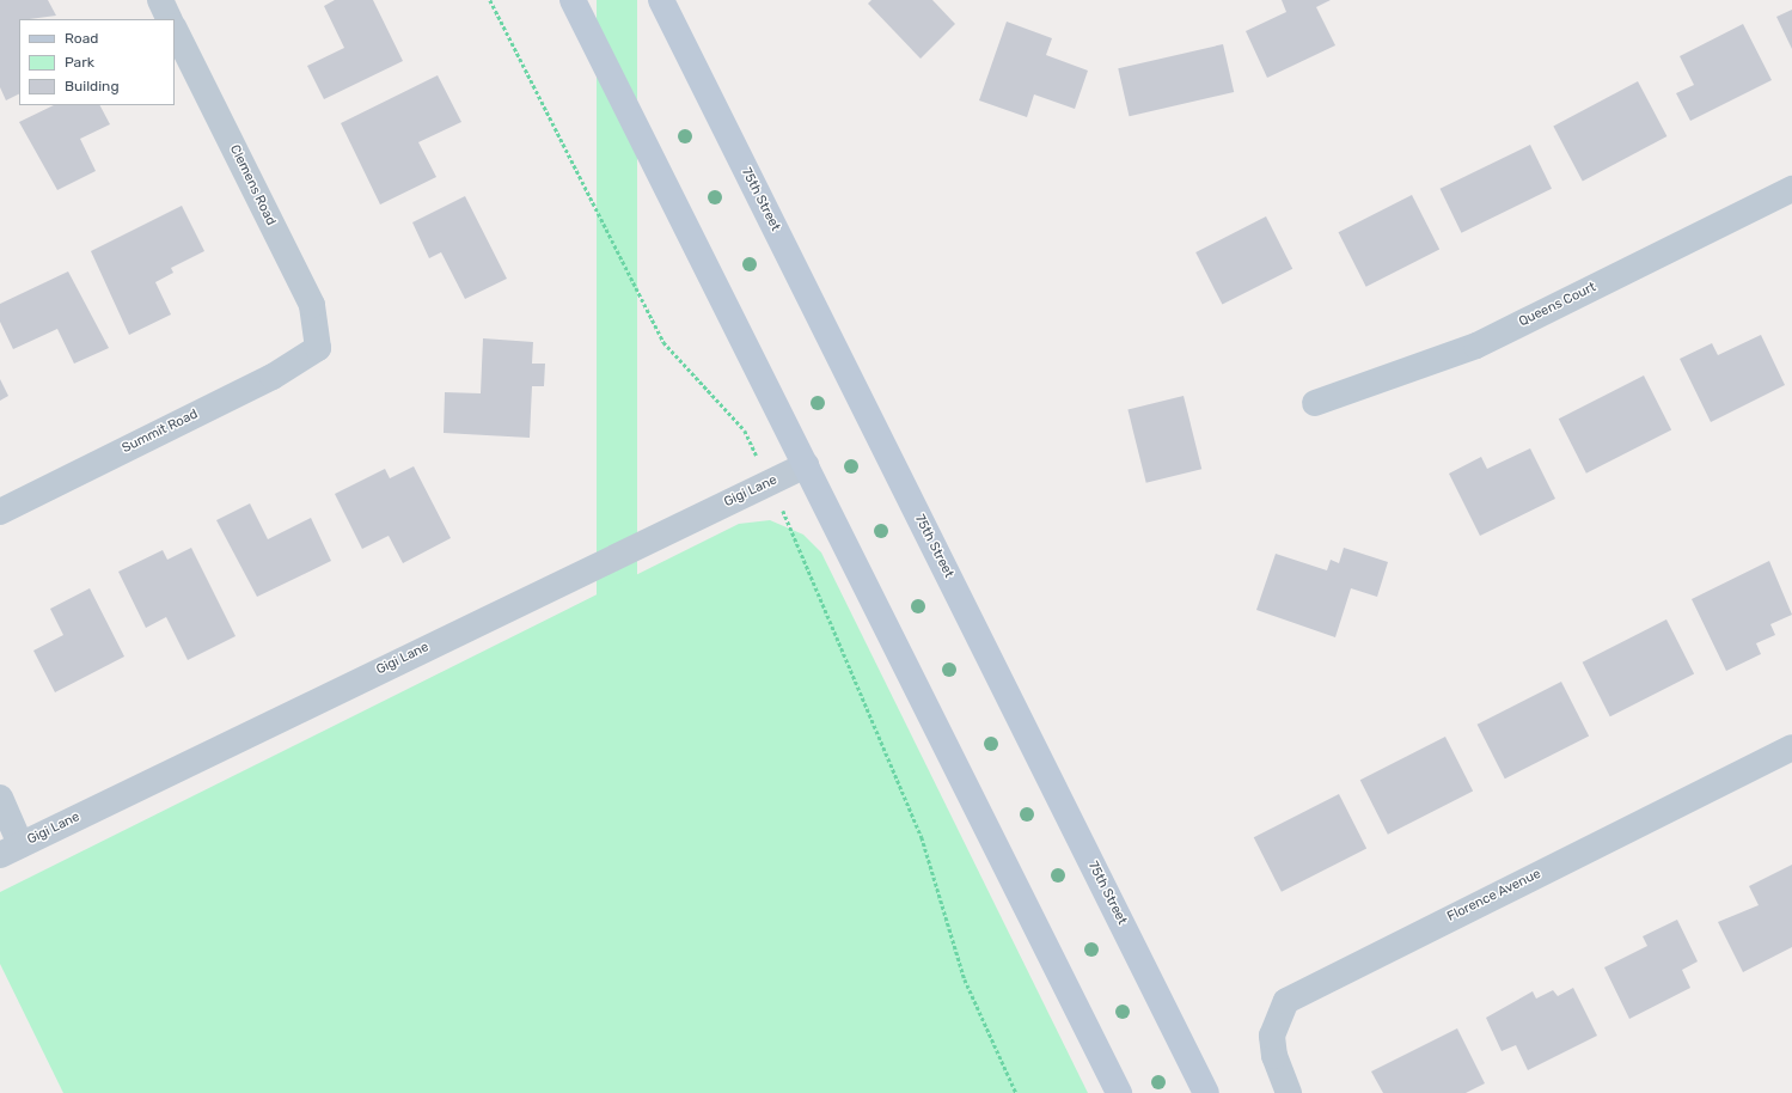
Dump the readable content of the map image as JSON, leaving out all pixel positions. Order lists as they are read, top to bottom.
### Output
{
  "streets": {
    "main road": ["75th Street"],
    "street": [
      "Clemens Road",
      "Queens Court",
      "Summit Road",
      "Gigi Lane",
      "Florence Avenue"
    ]
  },
  "crossings": [
    ["Clemens Road", "Summit Road"]
  ],
  "legend": ["Road", "Park", "Building"]
}
